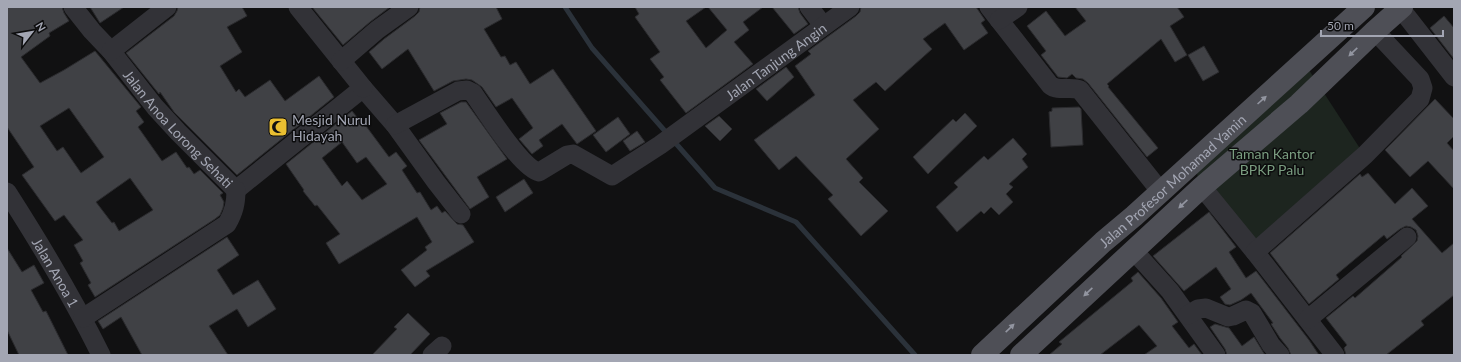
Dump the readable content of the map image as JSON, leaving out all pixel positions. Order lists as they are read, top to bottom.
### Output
{
  "streets": {
    "main road": ["Jalan Profesor Mohamad Yamin"],
    "street": ["Jalan Tanjung Angin", "Jalan Anoa Lorong Sehati", "Jalan Anoa 1"]
  },
  "parks": ["Taman Kantor BPKP Palu"],
  "places": {
    "mosque": ["Mesjid Nurul Hidayah"]
  },
  "scale_bar": "50 m",
  "north": "top right"
}
